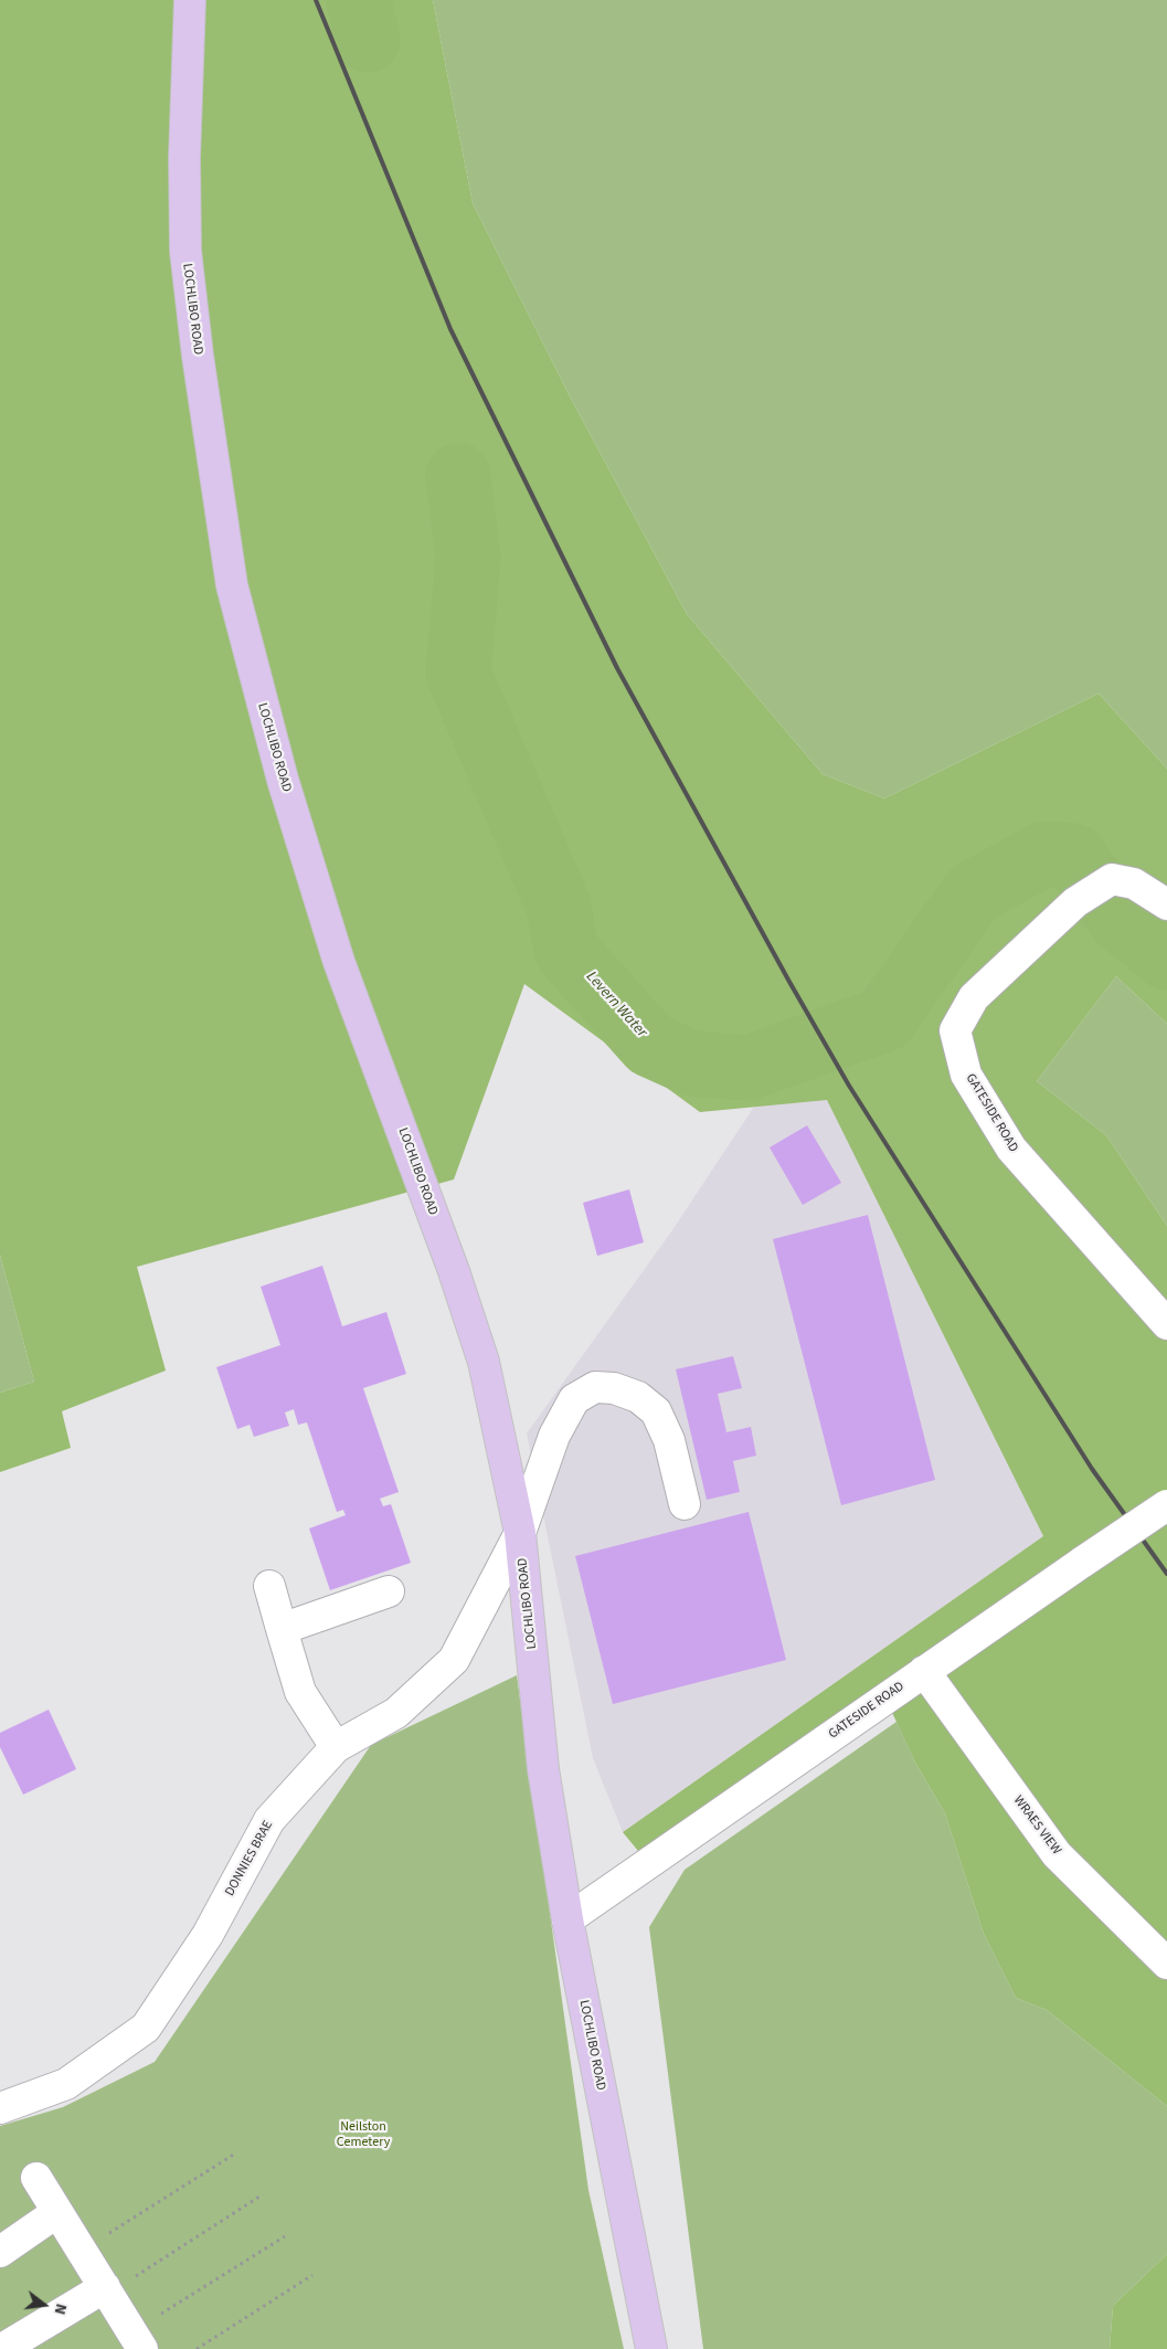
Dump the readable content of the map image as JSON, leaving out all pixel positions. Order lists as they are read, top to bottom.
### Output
{
  "streets": {
    "main road": ["LOCHLIBO ROAD"],
    "street": ["GATESIDE ROAD", "WRAES VIEW", "DONNIES BRAE"]
  },
  "crossings": [
    ["LOCHLIBO ROAD", "GATESIDE ROAD"],
    ["LOCHLIBO ROAD", "DONNIES BRAE"],
    ["GATESIDE ROAD", "WRAES VIEW"]
  ],
  "water": ["Levern Water"],
  "parks": ["Neilston Cemetery"],
  "north": "right"
}
